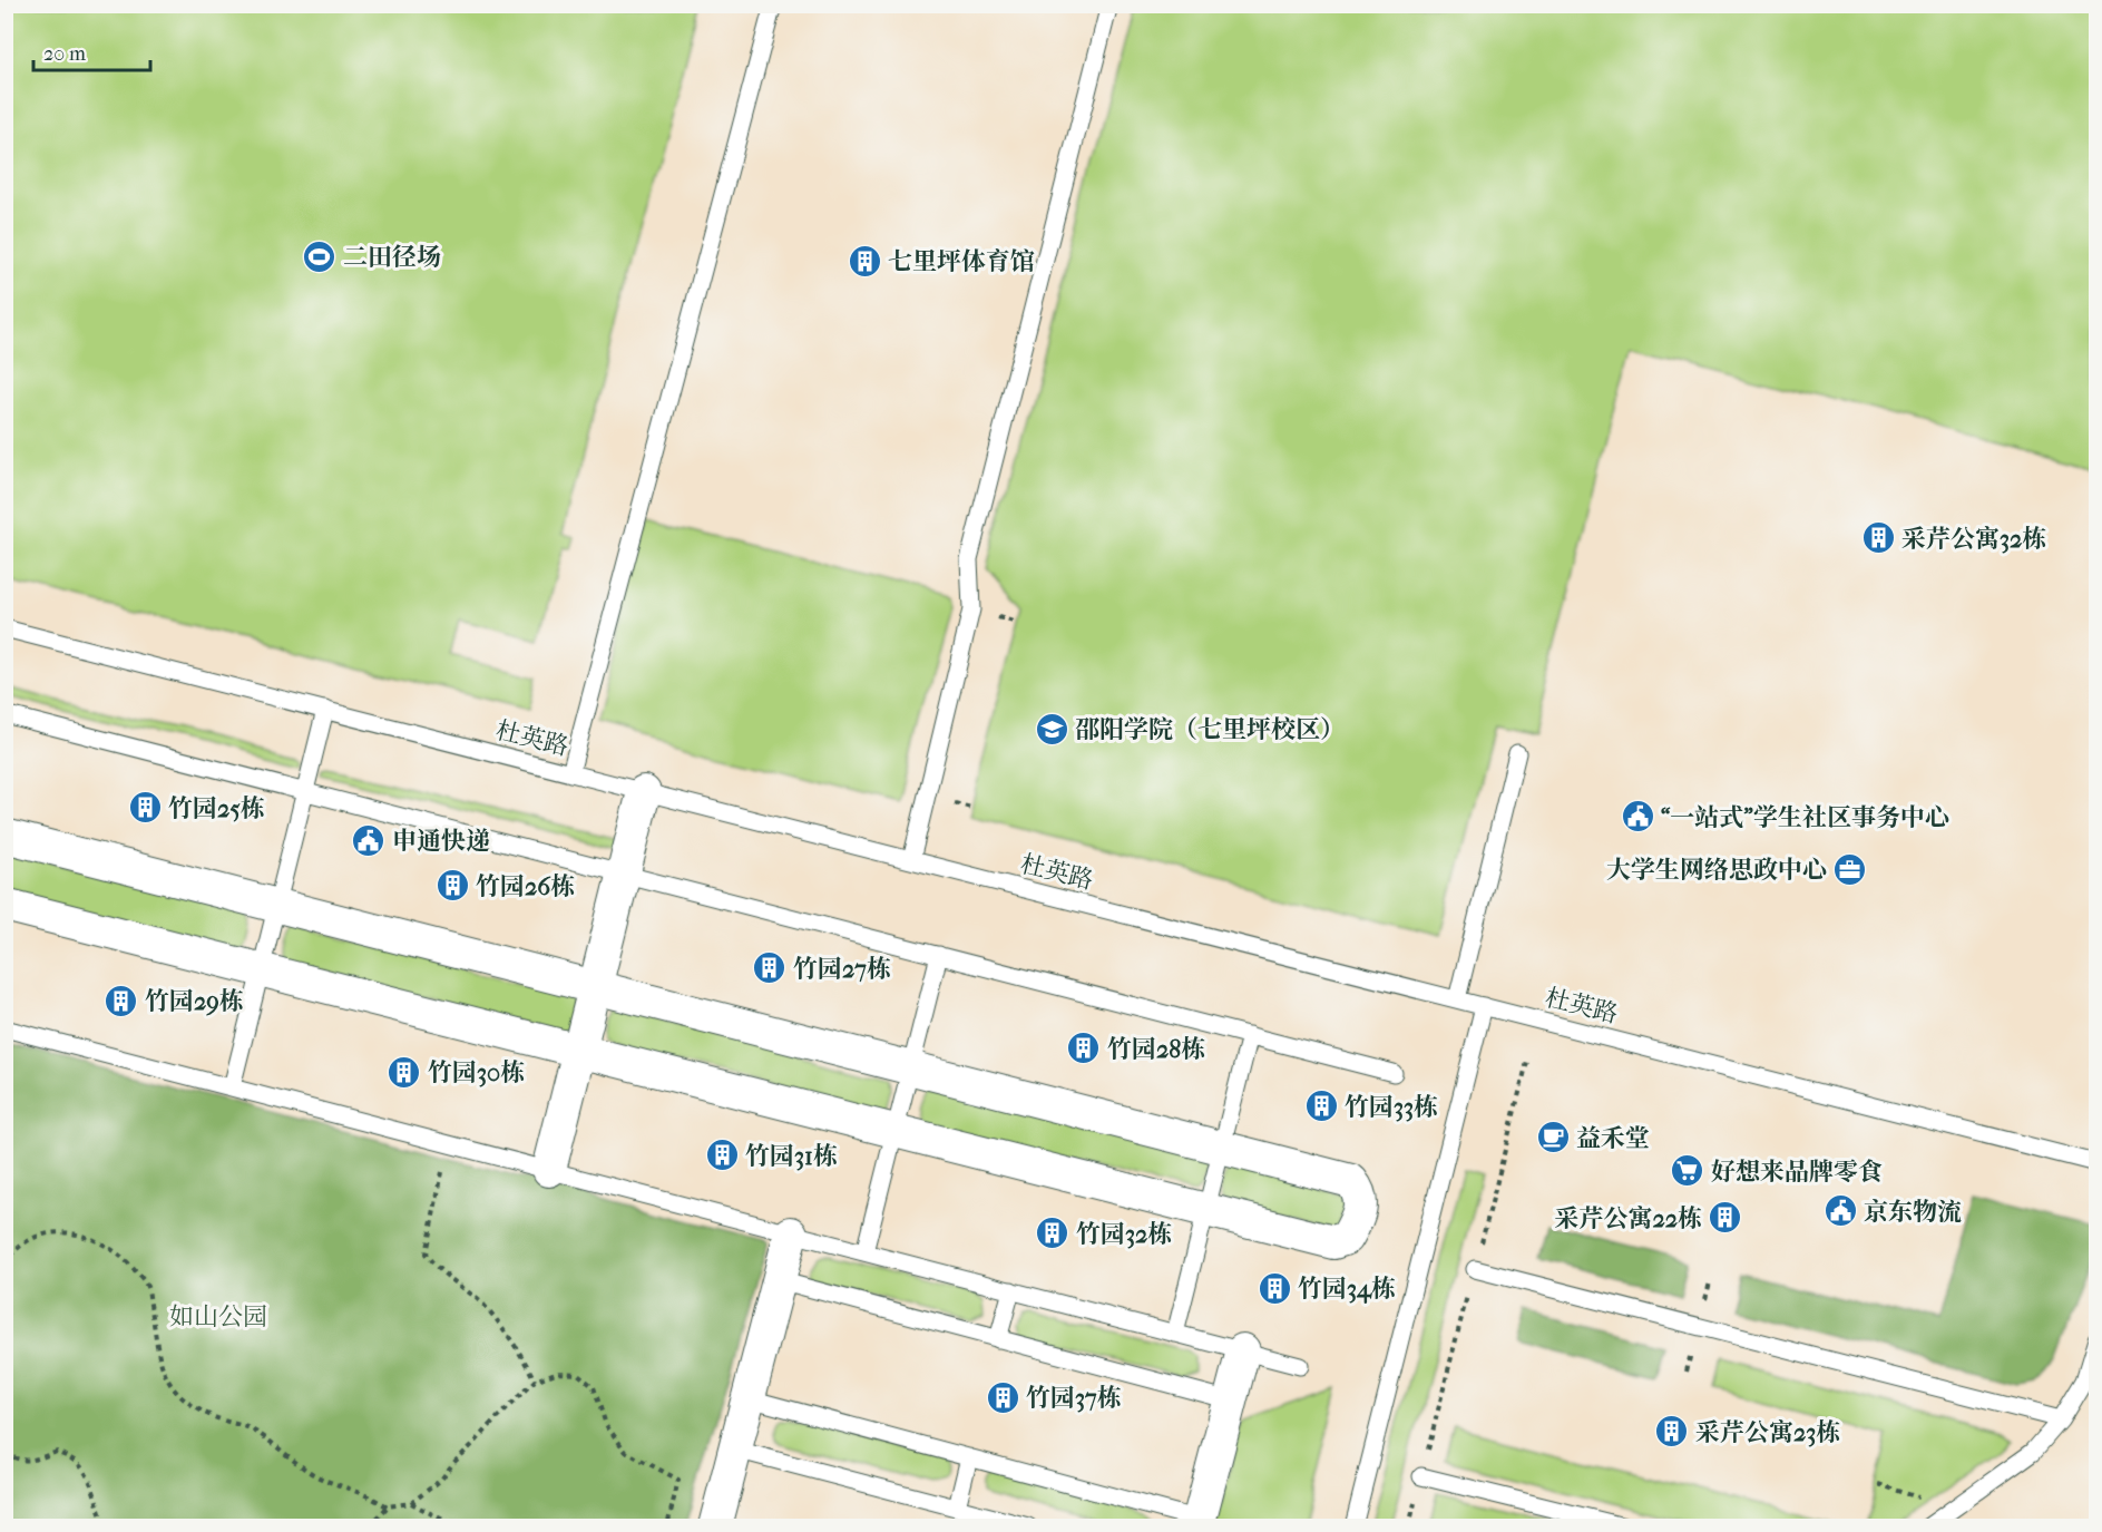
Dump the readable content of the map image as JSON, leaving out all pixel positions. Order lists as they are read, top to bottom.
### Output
{
  "streets": {
    "lane": ["杜英路"]
  },
  "parks": ["如山公园"],
  "places": {
    "sports": ["二田径场"],
    "building": [
      "七里坪体育馆",
      "采芹公寓32栋",
      "竹园25栋",
      "竹园26栋",
      "竹园27栋",
      "竹园29栋",
      "竹园28栋",
      "竹园30栋",
      "竹园33栋",
      "竹园31栋",
      "采芹公寓22栋",
      "竹园32栋",
      "竹园34栋",
      "竹园37栋",
      "采芹公寓23栋"
    ],
    "school or university": ["邵阳学院（七里坪校区）"],
    "public building": ["“一站式”学生社区事务中心", "申通快递", "京东物流"],
    "office": ["大学生网络思政中心"],
    "cafe": ["益禾堂"],
    "supermarket": ["好想来品牌零食"]
  },
  "scale_bar": "20 m"
}
